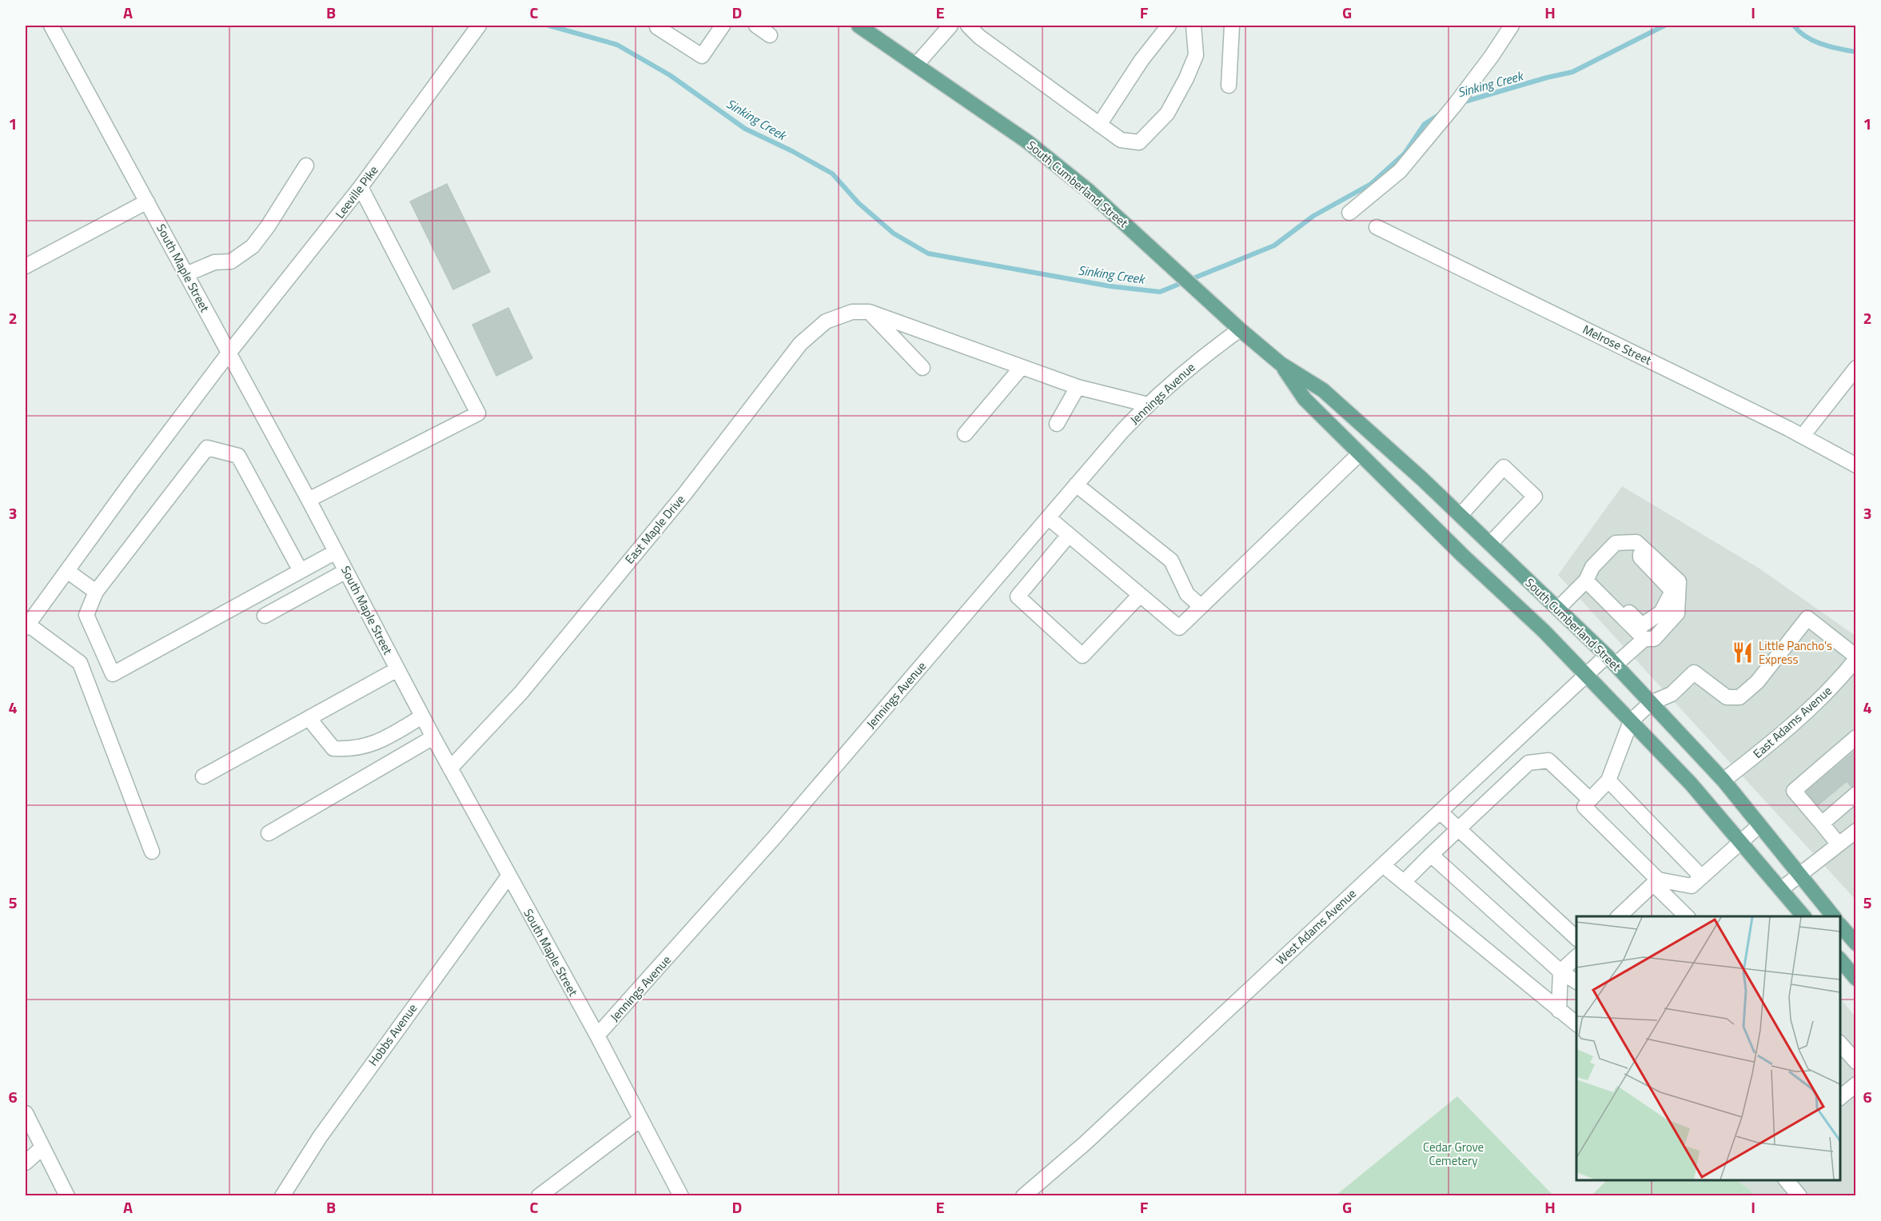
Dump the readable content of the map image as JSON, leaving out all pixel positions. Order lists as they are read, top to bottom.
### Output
{
  "streets": {
    "main road": ["South Cumberland Street"],
    "street": [
      "Leeville Pike",
      "South Maple Street",
      "Melrose Street",
      "Jennings Avenue",
      "East Maple Drive",
      "East Adams Avenue",
      "West Adams Avenue",
      "Hobbs Avenue"
    ]
  },
  "crossings": [
    ["South Cumberland Street", "Jennings Avenue"],
    ["South Cumberland Street", "East Adams Avenue"],
    ["South Cumberland Street", "West Adams Avenue"],
    ["Leeville Pike", "South Maple Street"],
    ["South Maple Street", "Jennings Avenue"],
    ["South Maple Street", "East Maple Drive"],
    ["South Maple Street", "Hobbs Avenue"]
  ],
  "water": ["Sinking Creek"],
  "parks": ["Cedar Grove Cemetery"],
  "places": {
    "restaurant": ["Little Pancho's Express"]
  },
  "grid": {
    "columns": [
      "A",
      "B",
      "C",
      "D",
      "E",
      "F",
      "G",
      "H",
      "I"
    ],
    "rows": [
      "1",
      "2",
      "3",
      "4",
      "5",
      "6"
    ]
  }
}
